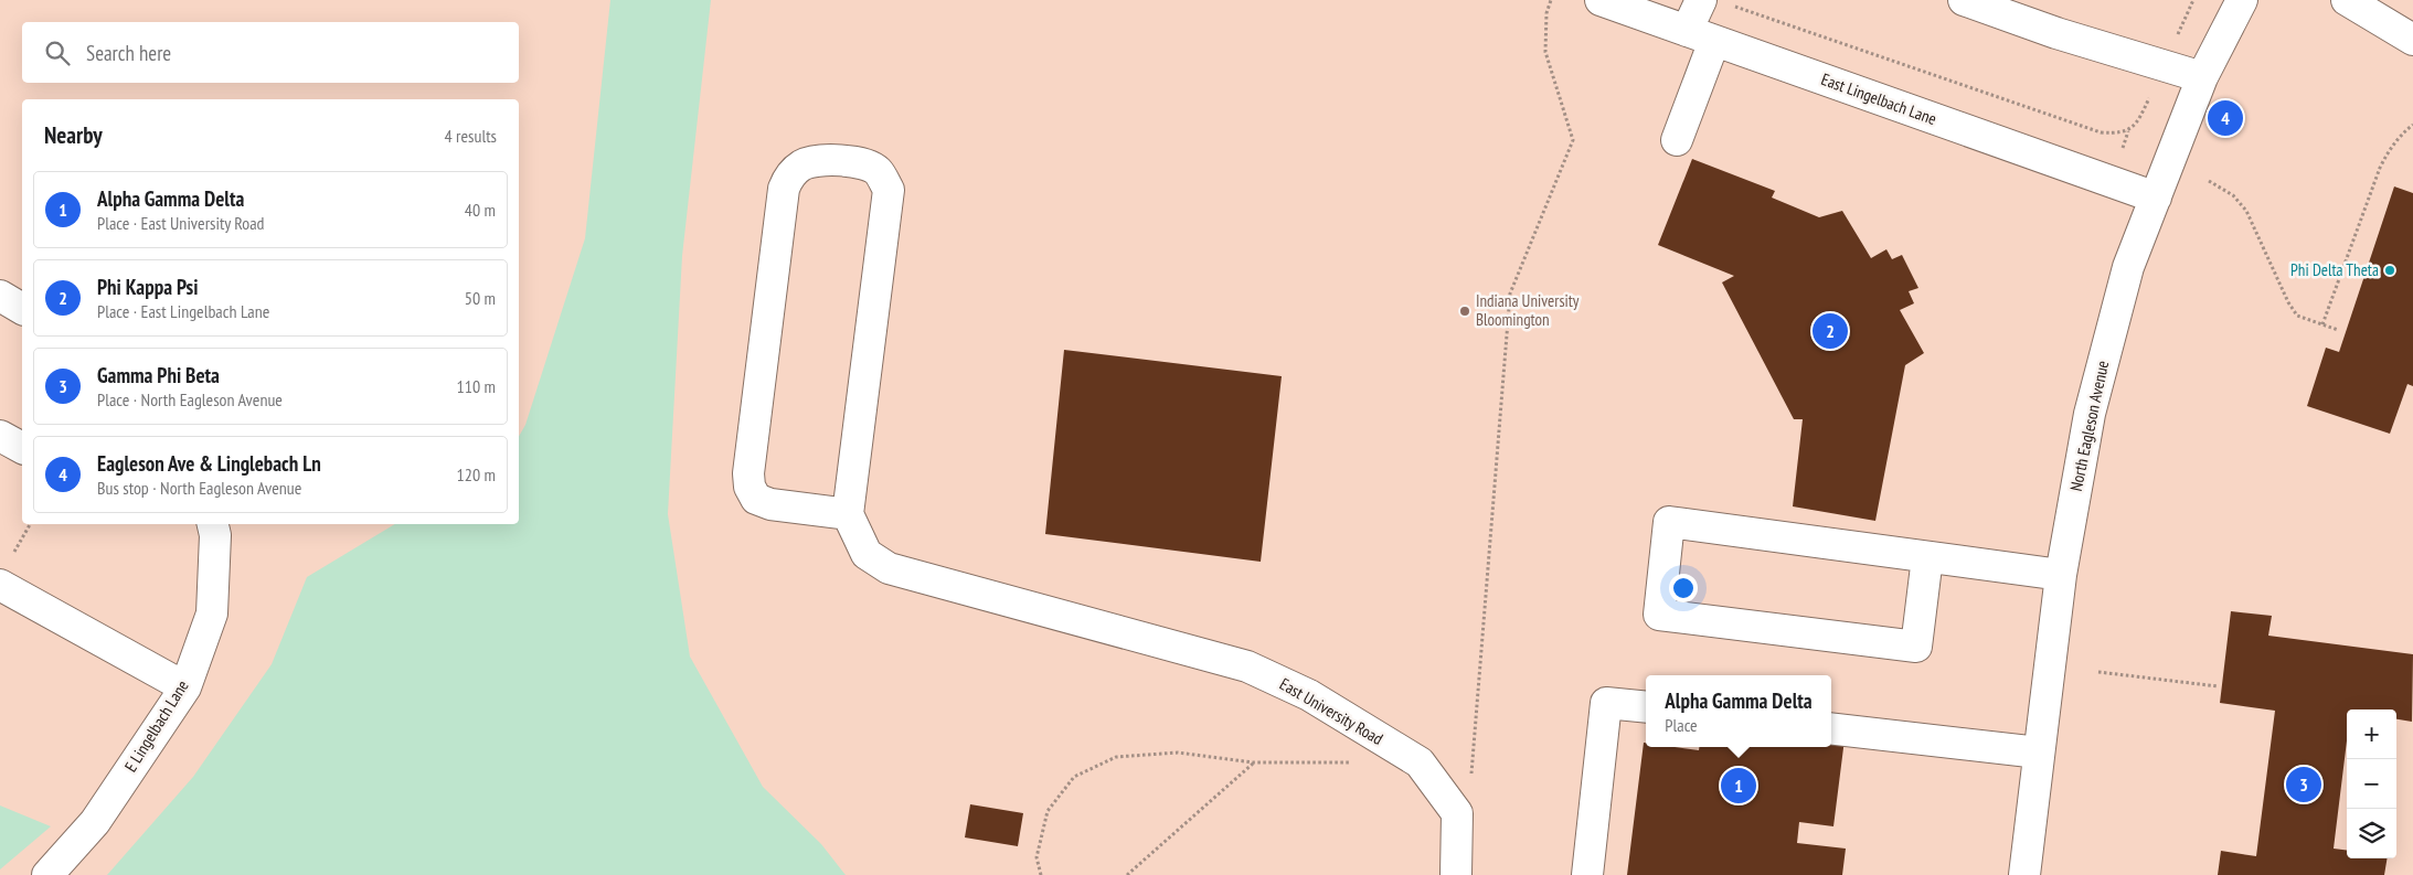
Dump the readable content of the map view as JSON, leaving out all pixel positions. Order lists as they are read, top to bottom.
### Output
{
  "streets": {
    "street": [
      "East Lingelbach Lane",
      "North Eagleson Avenue",
      "East University Road",
      "E Lingelbach Lane"
    ]
  },
  "crossings": [
    ["East Lingelbach Lane", "North Eagleson Avenue"]
  ],
  "places": ["Phi Delta Theta", "Indiana University Bloomington"],
  "page": {
    "search": "Search here",
    "pins": [
      "4",
      "2",
      "3",
      "1"
    ],
    "heading": ["Nearby", "4 results"],
    "list": [
      {
        "mark": "1",
        "name": "Alpha Gamma Delta",
        "note": "Place · East University Road",
        "value": "40 m"
      },
      {
        "mark": "2",
        "name": "Phi Kappa Psi",
        "note": "Place · East Lingelbach Lane",
        "value": "50 m"
      },
      {
        "mark": "3",
        "name": "Gamma Phi Beta",
        "note": "Place · North Eagleson Avenue",
        "value": "110 m"
      },
      {
        "mark": "4",
        "name": "Eagleson Ave & Linglebach Ln",
        "note": "Bus stop · North Eagleson Avenue",
        "value": "120 m"
      }
    ],
    "popup": ["Alpha Gamma Delta", "Place"],
    "map_buttons": ["+", "−"]
  }
}
